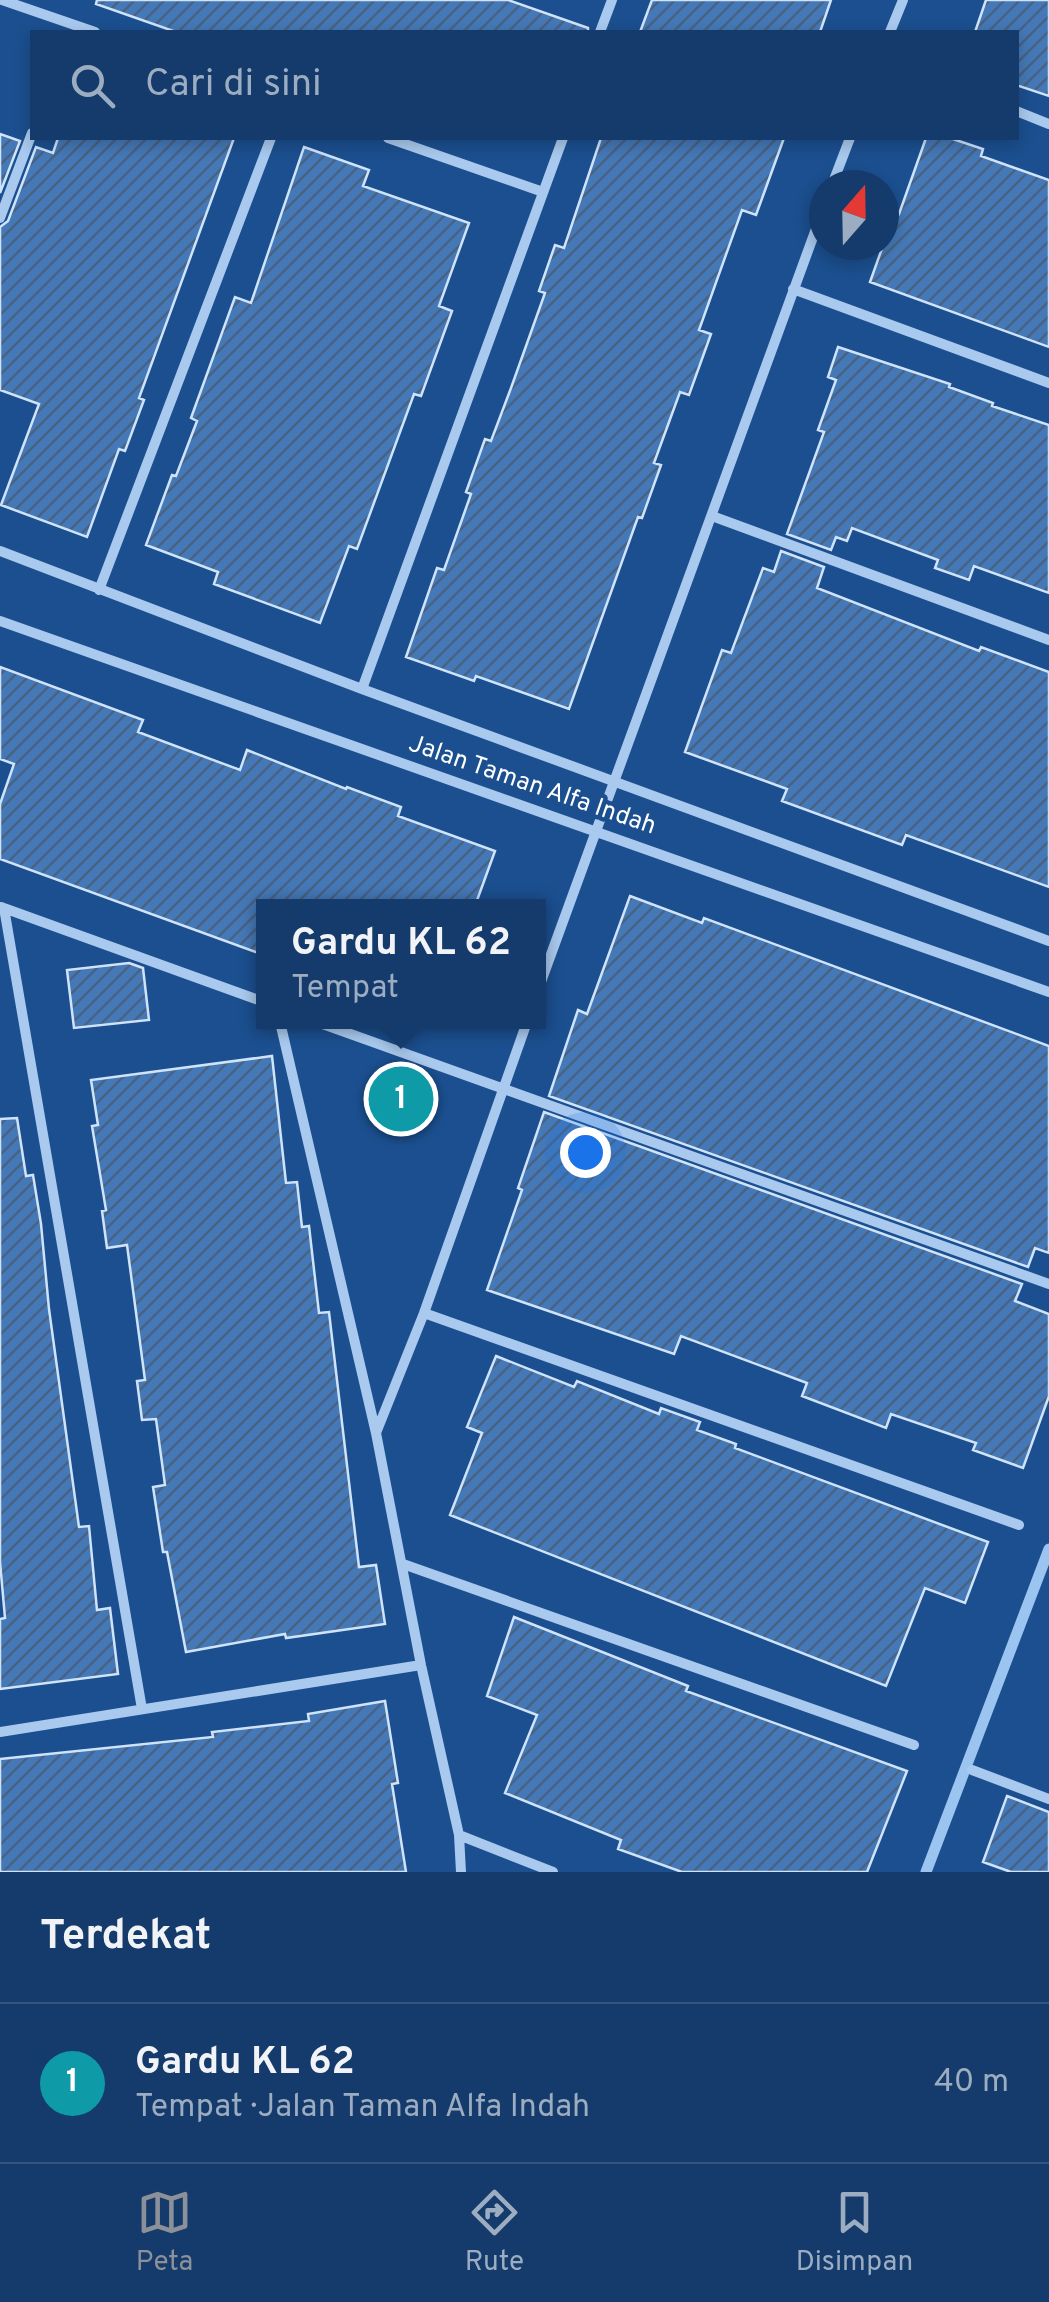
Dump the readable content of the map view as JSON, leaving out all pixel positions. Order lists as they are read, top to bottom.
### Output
{
  "streets": {
    "street": ["Jalan Taman Alfa Indah"]
  },
  "north": "top",
  "page": {
    "search": "Cari di sini",
    "popup": ["Gardu KL 62", "Tempat"],
    "pins": "1",
    "heading": "Terdekat",
    "list": [
      {
        "mark": "1",
        "name": "Gardu KL 62",
        "note": "Tempat · Jalan Taman Alfa Indah",
        "value": "40 m"
      }
    ],
    "nav": ["Peta", "Rute", "Disimpan"]
  }
}
